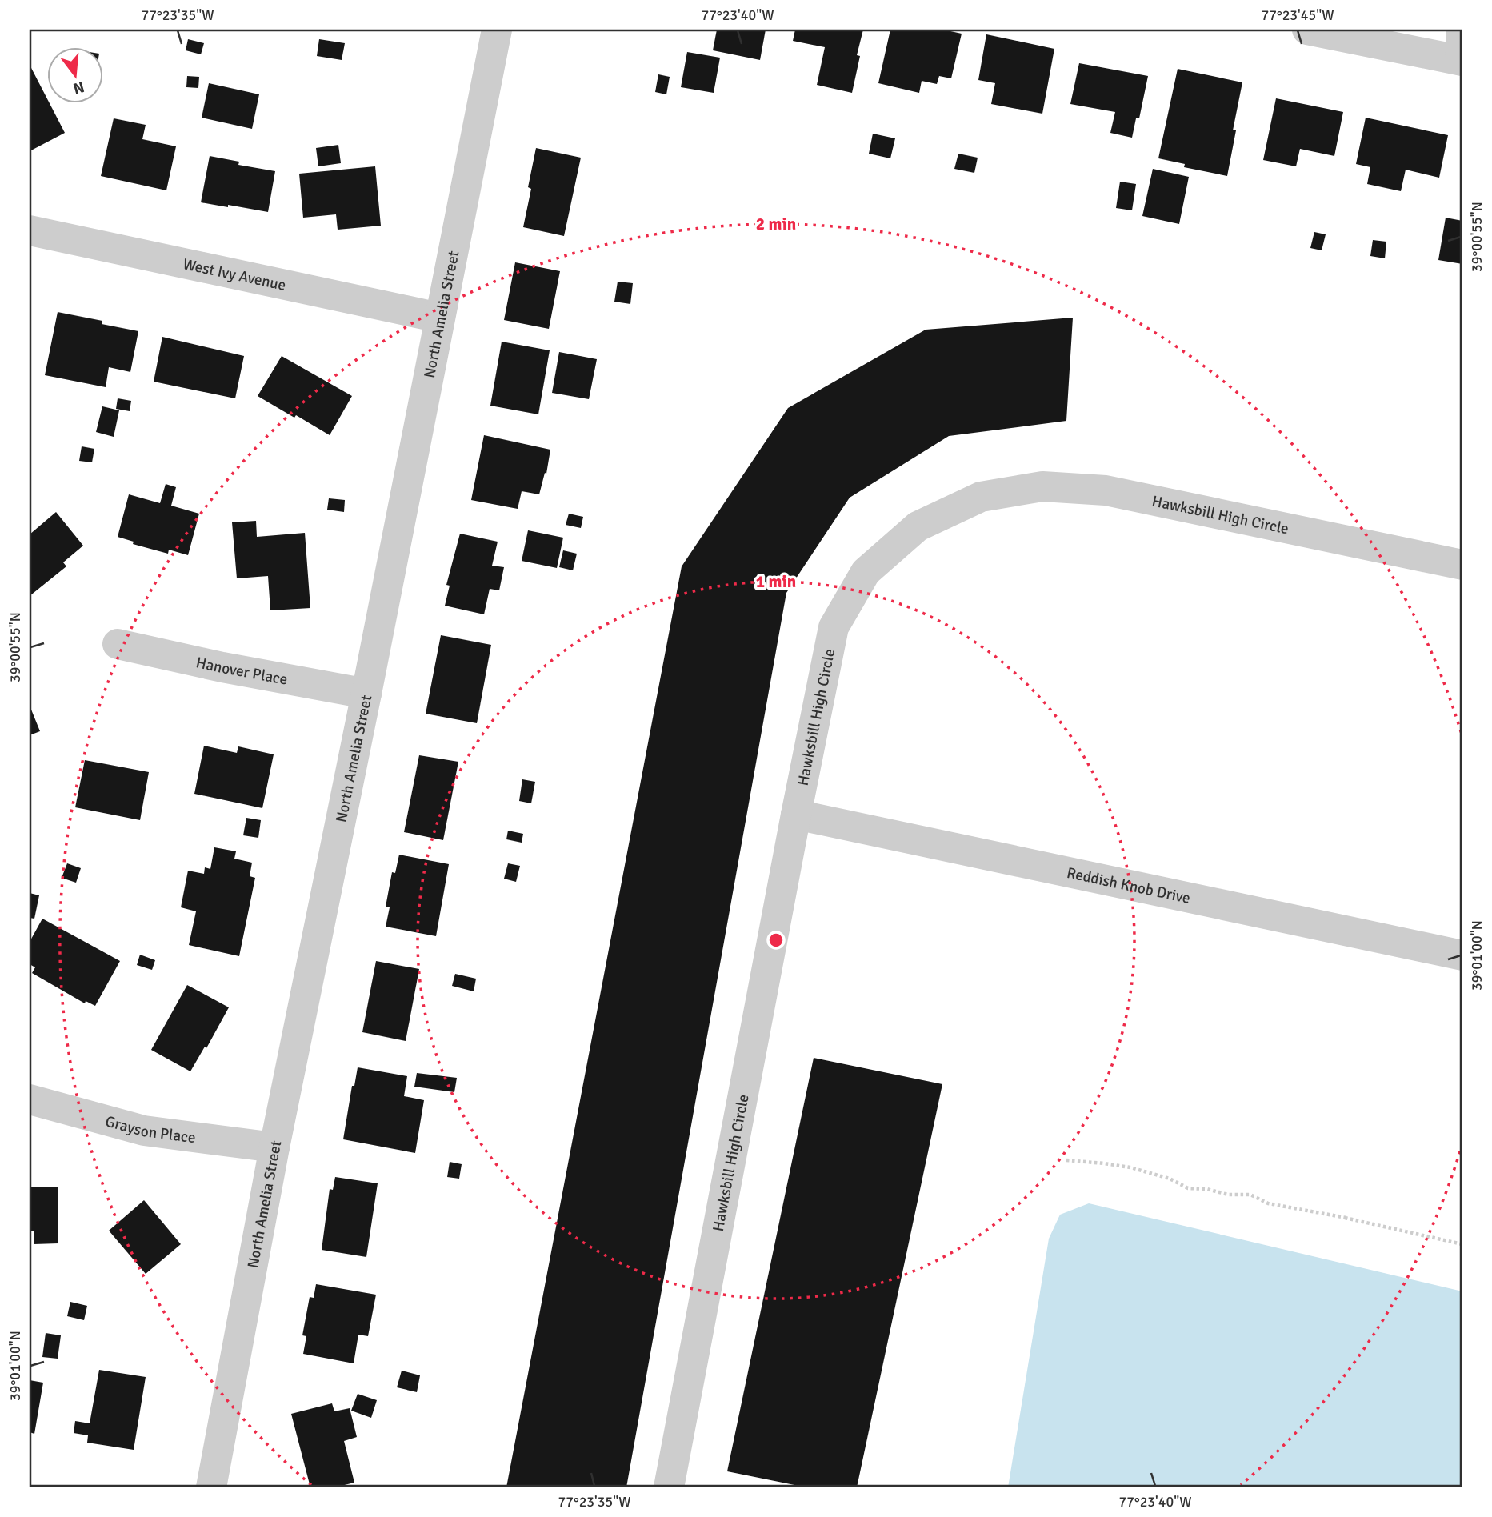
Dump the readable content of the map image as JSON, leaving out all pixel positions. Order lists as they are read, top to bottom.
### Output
{
  "streets": {
    "street": [
      "West Ivy Avenue",
      "North Amelia Street",
      "Hawksbill High Circle",
      "Hanover Place",
      "Reddish Knob Drive",
      "Grayson Place"
    ]
  },
  "crossings": [
    ["West Ivy Avenue", "North Amelia Street"],
    ["North Amelia Street", "Hanover Place"],
    ["North Amelia Street", "Grayson Place"],
    ["Hawksbill High Circle", "Reddish Knob Drive"]
  ],
  "north": "bottom",
  "coordinates": [
    "77°23'35\"W",
    "77°23'40\"W",
    "77°23'45\"W",
    "39°00'55\"N",
    "39°01'00\"N"
  ],
  "rings": ["2 min", "1 min"]
}
